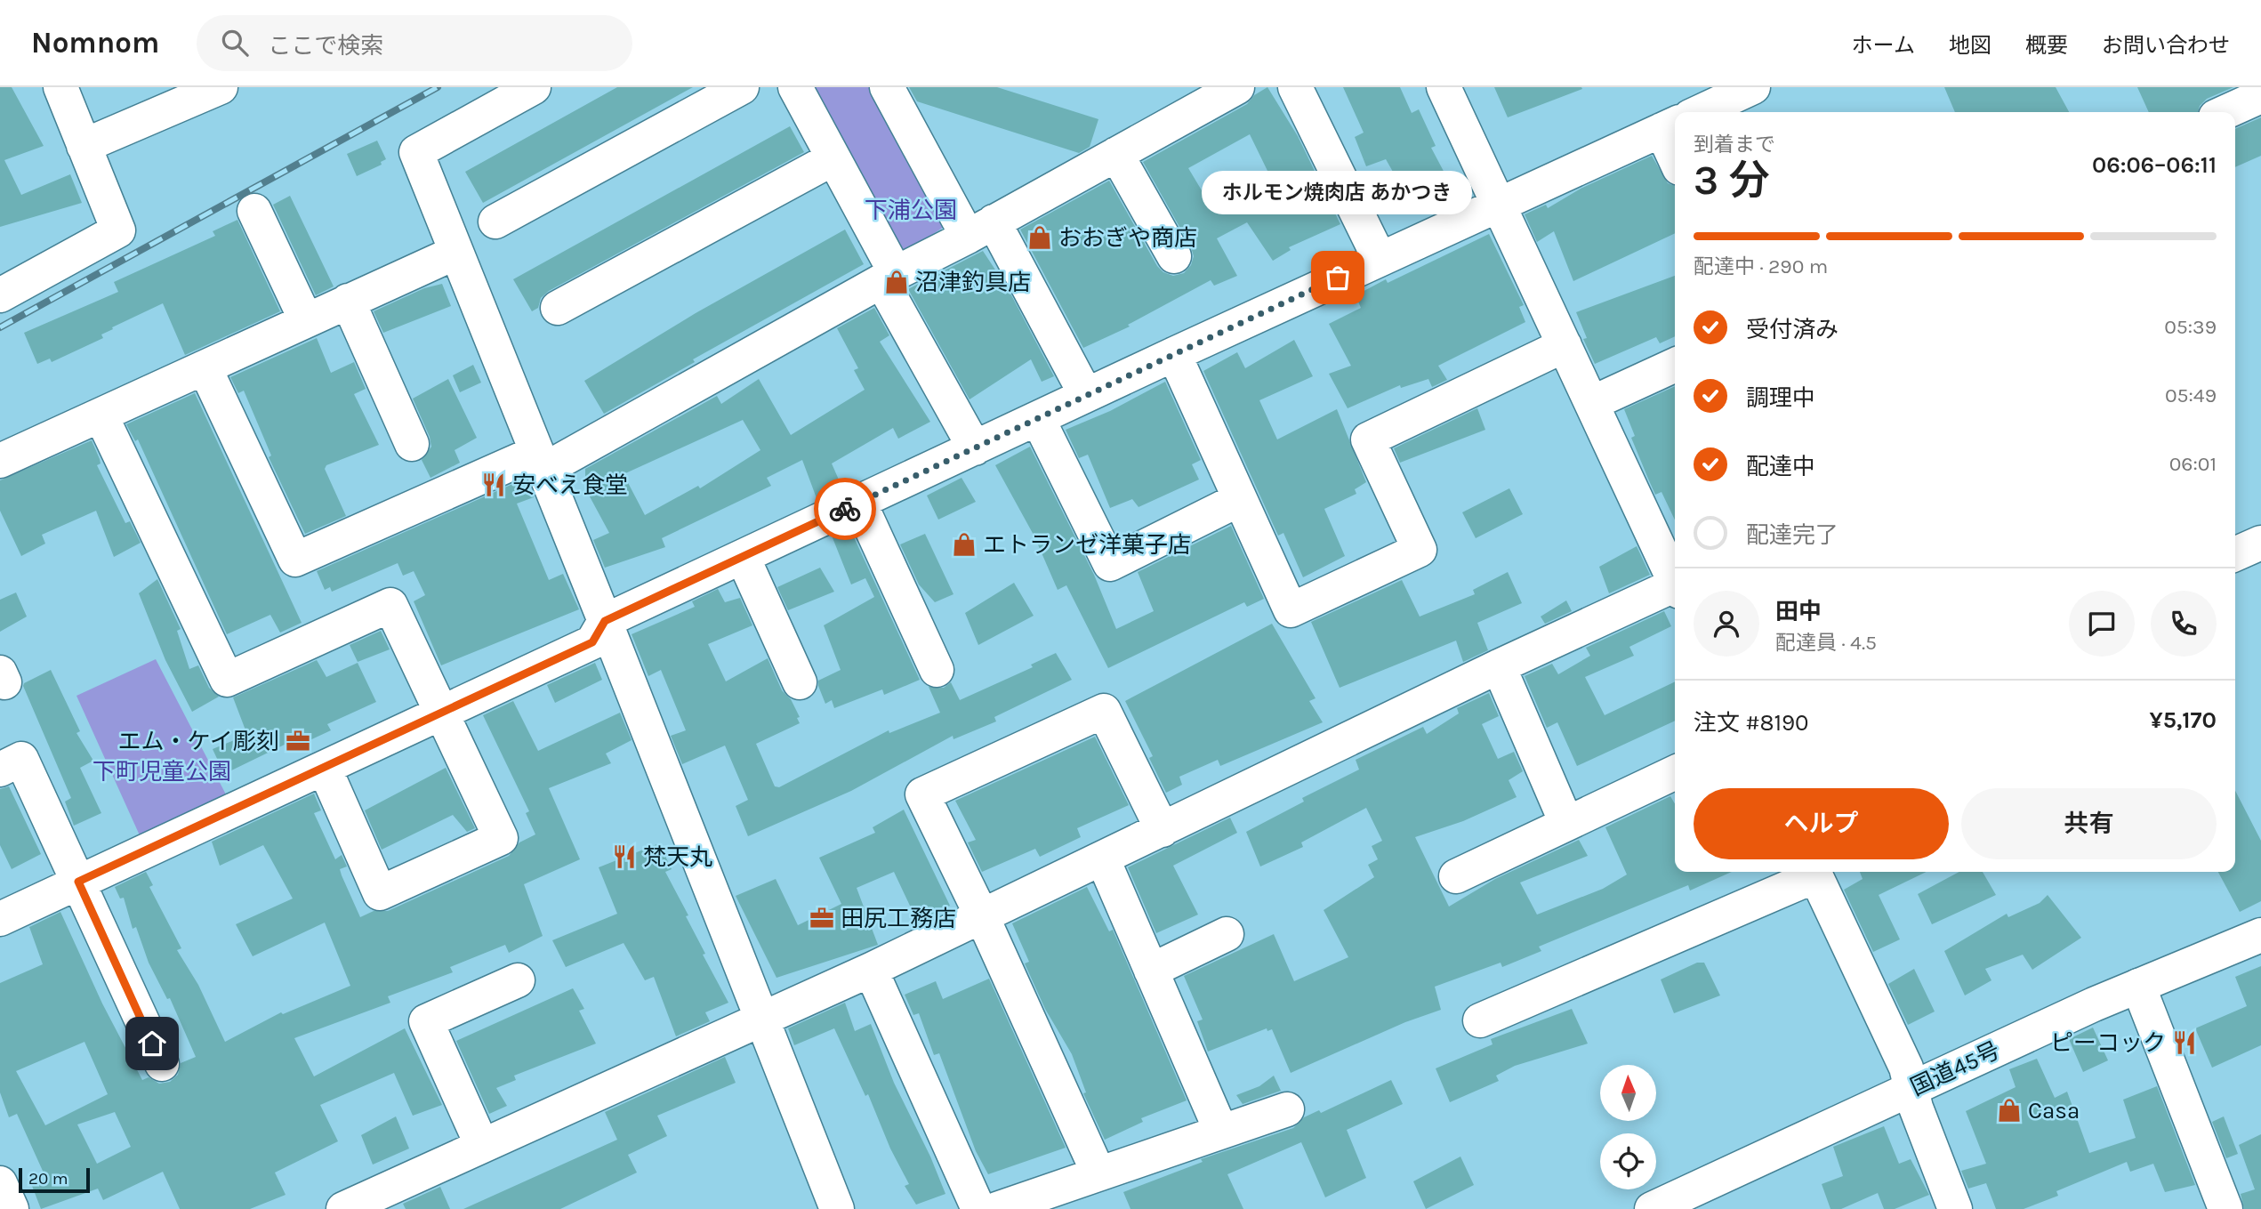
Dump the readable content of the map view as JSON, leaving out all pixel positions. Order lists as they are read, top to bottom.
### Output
{
  "streets": {
    "main road": ["国道45号"]
  },
  "parks": ["下浦公園", "下町児童公園"],
  "places": {
    "shop": [
      "おおぎや商店",
      "沼津釣具店",
      "エトランゼ洋菓子店",
      "Casa"
    ],
    "other": ["ホルモン焼肉店 あかつき"],
    "restaurant": ["安べえ食堂", "梵天丸", "ピーコック"],
    "office": ["エム・ケイ彫刻", "田尻工務店"]
  },
  "scale_bar": "20 m",
  "north": "top",
  "page": {
    "header": "Nomnom",
    "search": "ここで検索",
    "nav": [
      "ホーム",
      "地図",
      "概要",
      "お問い合わせ"
    ],
    "heading": ["3 分", "到着まで", "06:06–06:11"],
    "panel": [
      "田中",
      "配達員 · 4.5",
      "注文 #8190",
      "¥5,170"
    ],
    "bubble": "ホルモン焼肉店 あかつき",
    "bar": "配達中 · 290 m",
    "list": [
      ["受付済み", "05:39"],
      ["調理中", "05:49"],
      ["配達中", "06:01"],
      "配達完了"
    ],
    "buttons": ["ヘルプ", "共有"],
    "scale": "20 m"
  }
}
